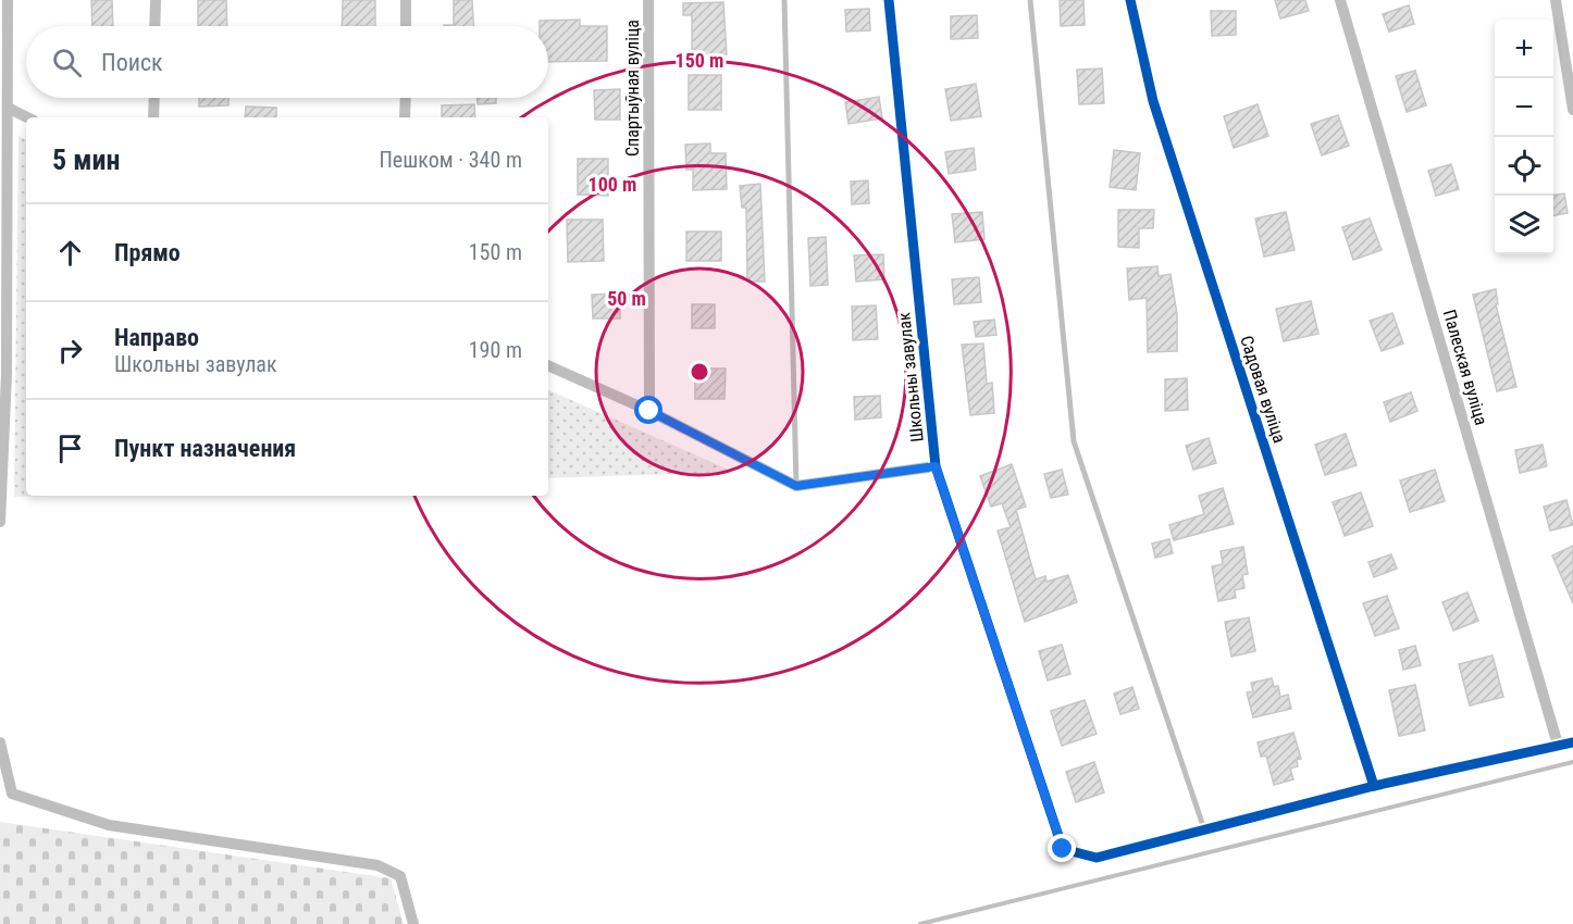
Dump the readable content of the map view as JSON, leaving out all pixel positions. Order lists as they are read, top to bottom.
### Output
{
  "streets": {
    "street": [
      "Спартыўная вуліца",
      "Палеская вуліца",
      "Школьны завулак",
      "Садовая вуліца"
    ]
  },
  "page": {
    "map_buttons": ["+", "−"],
    "search": "Поиск",
    "heading": ["5 мин", "Пешком · 340 m"],
    "list": [
      ["Прямо", "150 m"],
      ["Направо", "Школьны завулак", "190 m"],
      "Пункт назначения"
    ]
  },
  "rings": ["150 m", "100 m", "50 m"]
}
